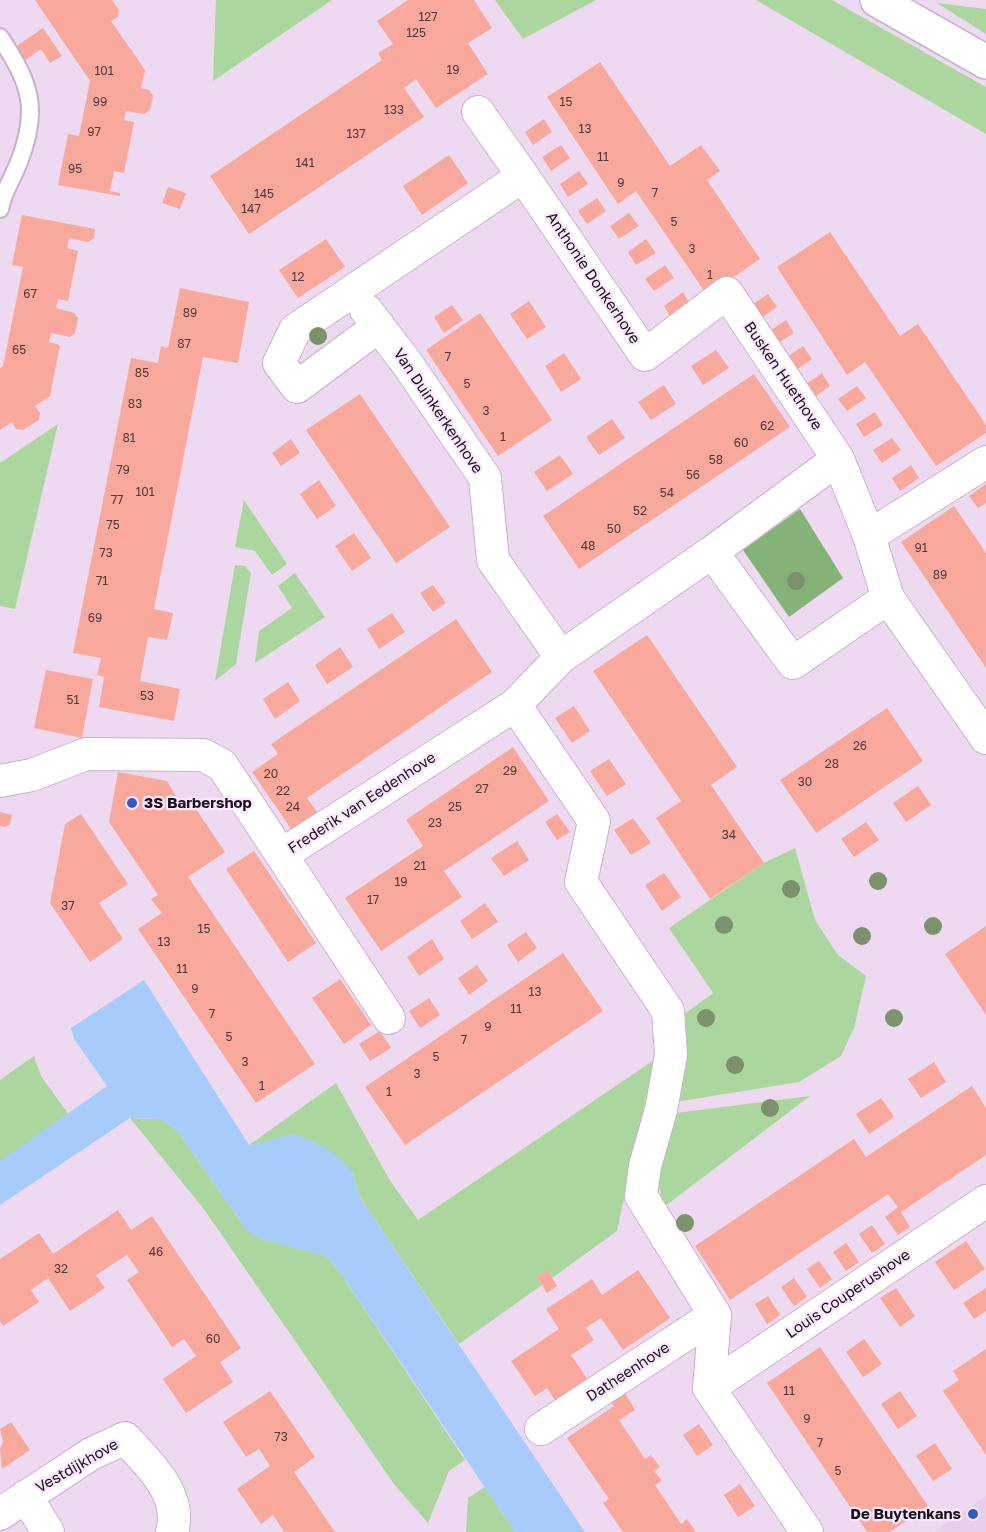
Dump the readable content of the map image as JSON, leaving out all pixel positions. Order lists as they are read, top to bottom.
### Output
{
  "streets": {
    "street": [
      "Anthonie Donkerhove",
      "Busken Huethove",
      "Van Duinkerkenhove",
      "Frederik van Eedenhove",
      "Louis Couperushove",
      "Datheenhove",
      "Vestdijkhove"
    ]
  },
  "crossings": [
    ["Anthonie Donkerhove", "Busken Huethove"],
    ["Van Duinkerkenhove", "Frederik van Eedenhove"]
  ],
  "places": ["3S Barbershop", "De Buytenkans"],
  "house_numbers": [
    "127",
    "125",
    "19",
    "101",
    "99",
    "15",
    "133",
    "13",
    "97",
    "137",
    "11",
    "141",
    "95",
    "9",
    "7",
    "145",
    "147",
    "5",
    "3",
    "1",
    "12",
    "67",
    "89",
    "87",
    "65",
    "7",
    "85",
    "5",
    "83",
    "3",
    "62",
    "1",
    "81",
    "60",
    "58",
    "79",
    "56",
    "101",
    "54",
    "77",
    "52",
    "75",
    "50",
    "48",
    "91",
    "73",
    "89",
    "71",
    "69",
    "53",
    "51",
    "26",
    "28",
    "29",
    "20",
    "30",
    "27",
    "22",
    "24",
    "25",
    "23",
    "34",
    "21",
    "19",
    "17",
    "37",
    "15",
    "13",
    "11",
    "9",
    "13",
    "11",
    "7",
    "9",
    "5",
    "7",
    "5",
    "3",
    "3",
    "1",
    "1",
    "46",
    "32",
    "60",
    "11",
    "9",
    "73",
    "7",
    "5"
  ]
}
